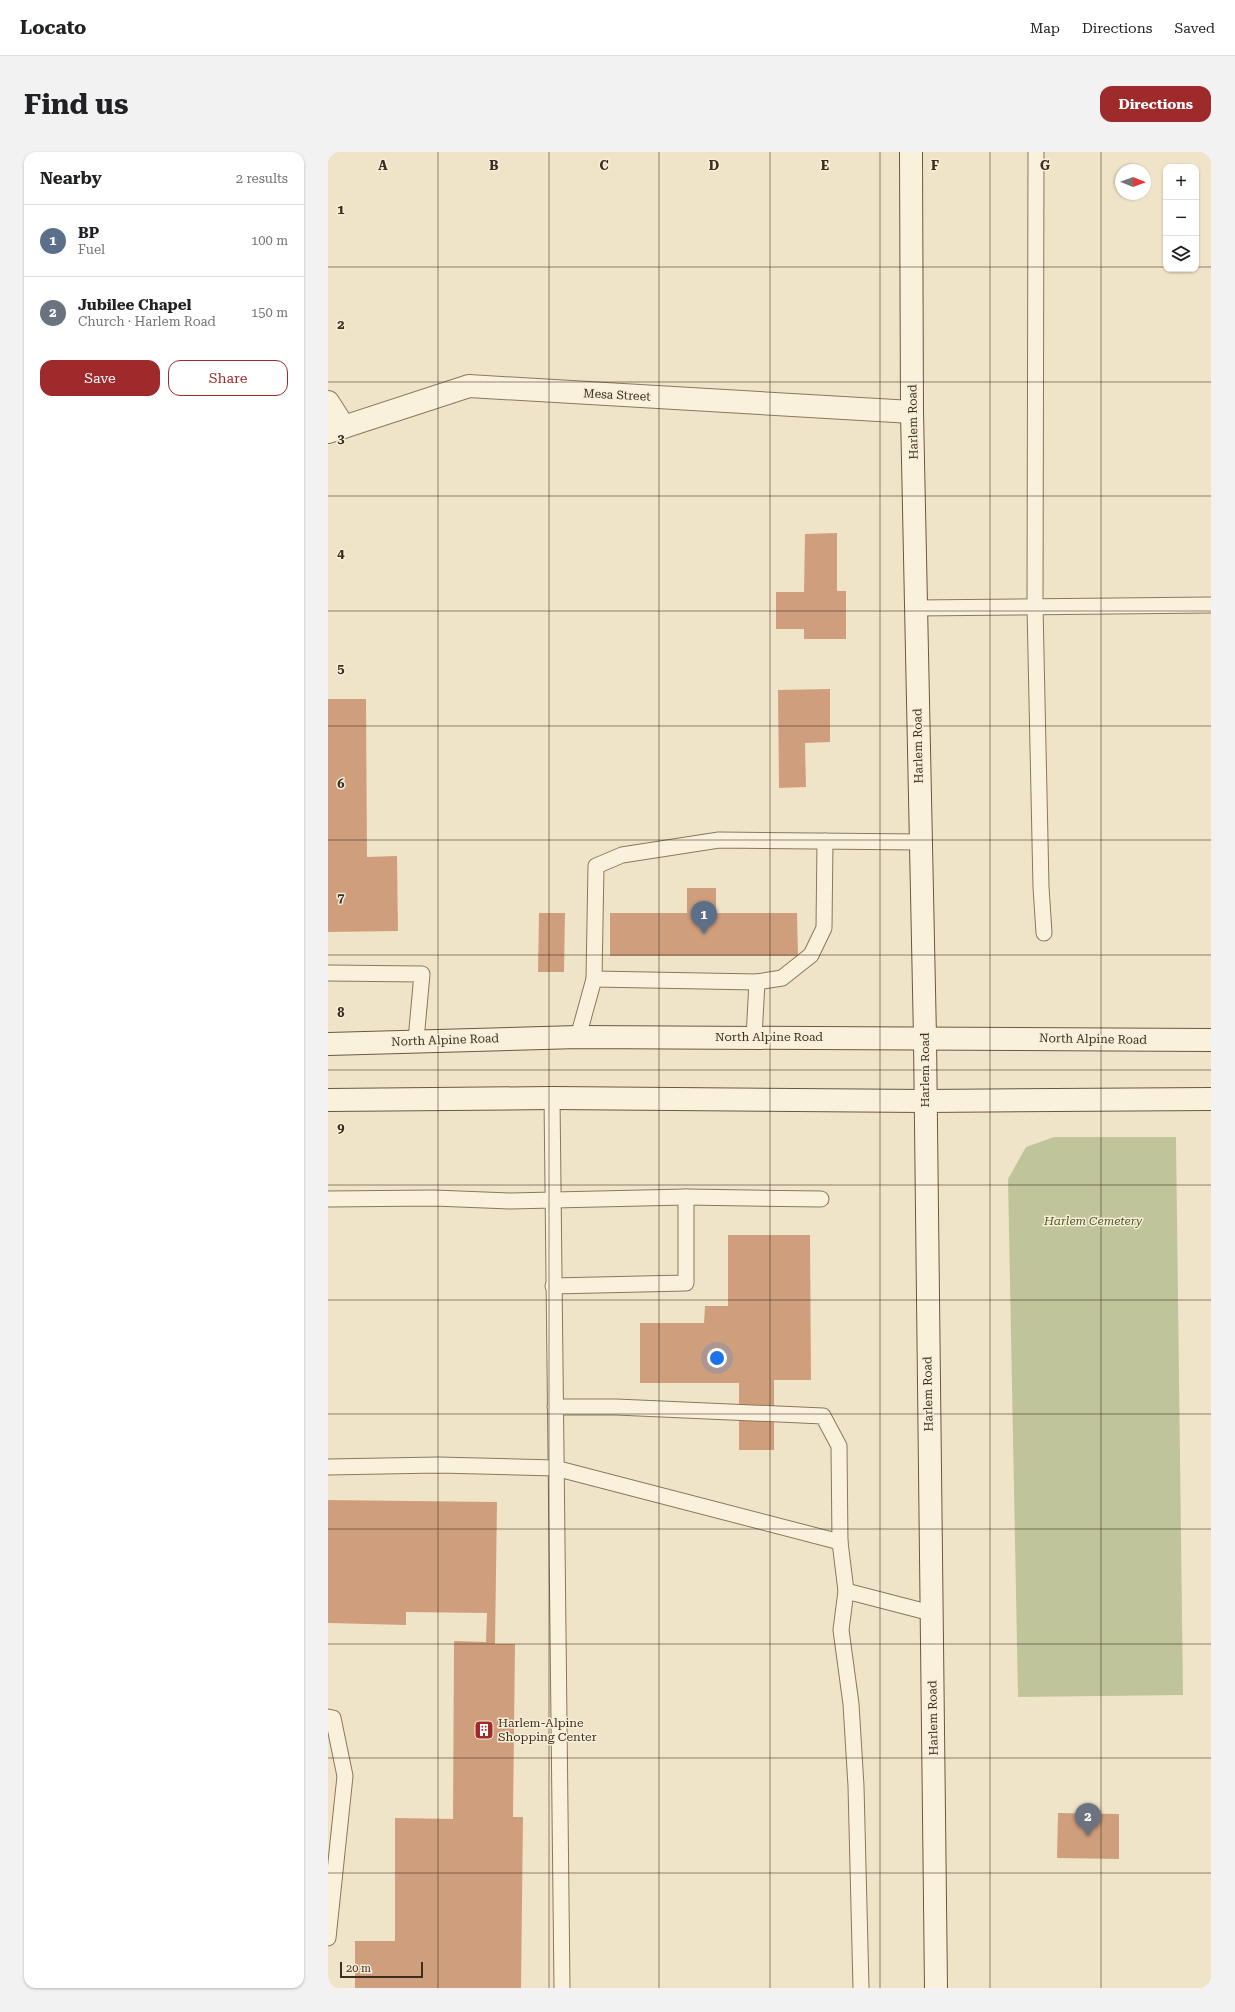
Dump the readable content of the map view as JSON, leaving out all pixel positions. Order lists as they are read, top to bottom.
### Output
{
  "streets": {
    "main road": ["Mesa Street", "Harlem Road", "North Alpine Road"]
  },
  "crossings": [
    ["Mesa Street", "Harlem Road"],
    ["Harlem Road", "North Alpine Road"]
  ],
  "parks": ["Harlem Cemetery"],
  "places": {
    "building": ["Harlem-Alpine Shopping Center"]
  },
  "scale_bar": "20 m",
  "north": "right",
  "page": {
    "header": "Locato",
    "nav": ["Map", "Directions", "Saved"],
    "buttons": [
      "Directions",
      ["Save", "Share"]
    ],
    "title": "Find us",
    "heading": ["Nearby", "2 results"],
    "map_buttons": ["+", "−"],
    "list": [
      {
        "mark": "1",
        "name": "BP",
        "note": "Fuel",
        "value": "100 m"
      },
      {
        "mark": "2",
        "name": "Jubilee Chapel",
        "note": "Church · Harlem Road",
        "value": "150 m"
      }
    ],
    "pins": ["1", "2"],
    "scale": "20 m"
  },
  "grid": {
    "columns": [
      "A",
      "B",
      "C",
      "D",
      "E",
      "F",
      "G"
    ],
    "rows": [
      "1",
      "2",
      "3",
      "4",
      "5",
      "6",
      "7",
      "8",
      "9"
    ]
  }
}
